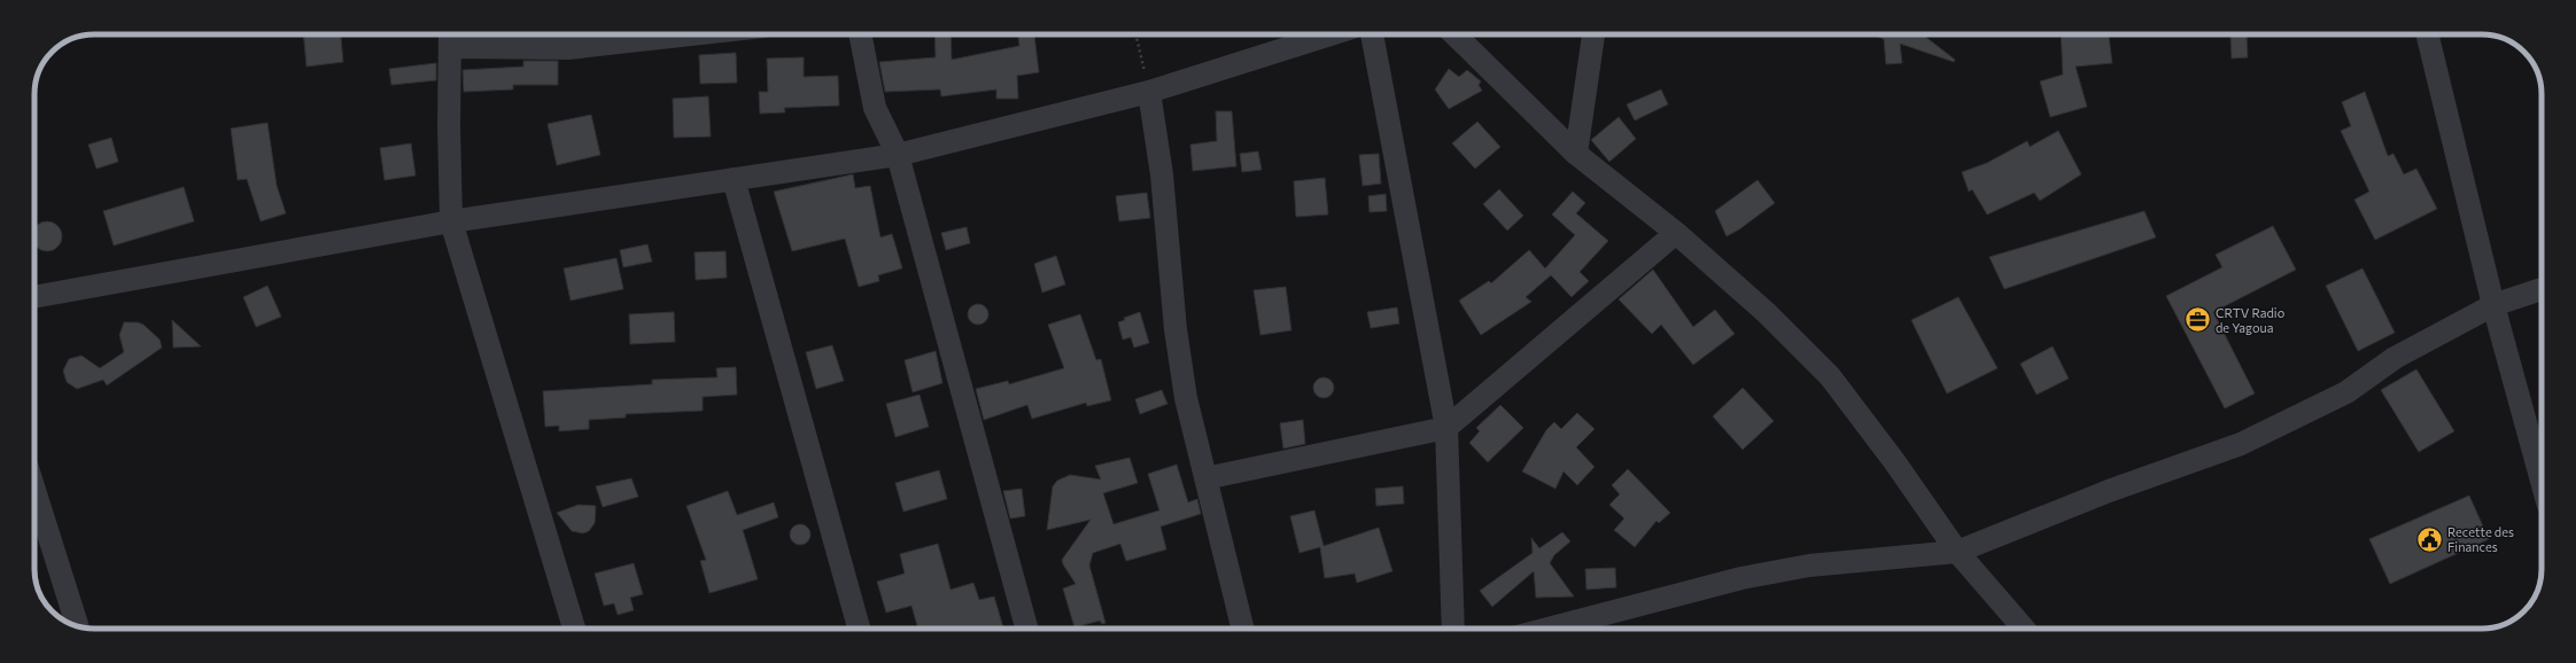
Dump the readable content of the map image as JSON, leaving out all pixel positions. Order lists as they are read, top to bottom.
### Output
{
  "places": {
    "office": ["CRTV Radio de Yagoua"],
    "public building": ["Recette des Finances"]
  }
}
